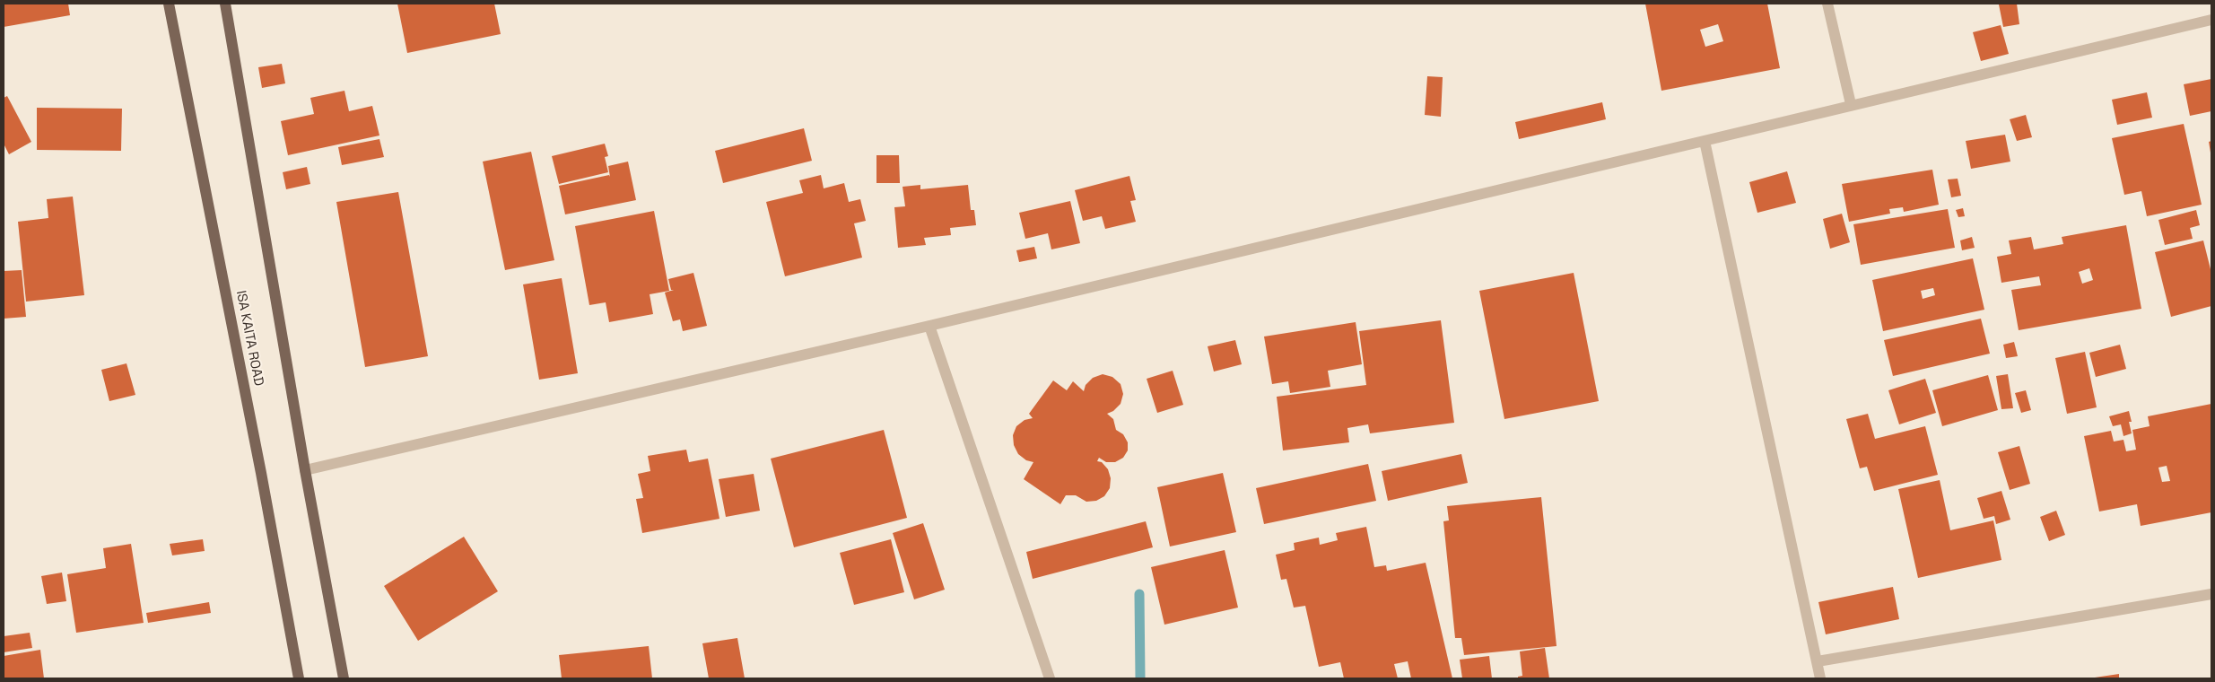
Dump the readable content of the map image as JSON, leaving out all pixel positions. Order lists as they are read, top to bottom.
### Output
{
  "streets": {
    "main road": ["ISA KAITA ROAD"]
  }
}
